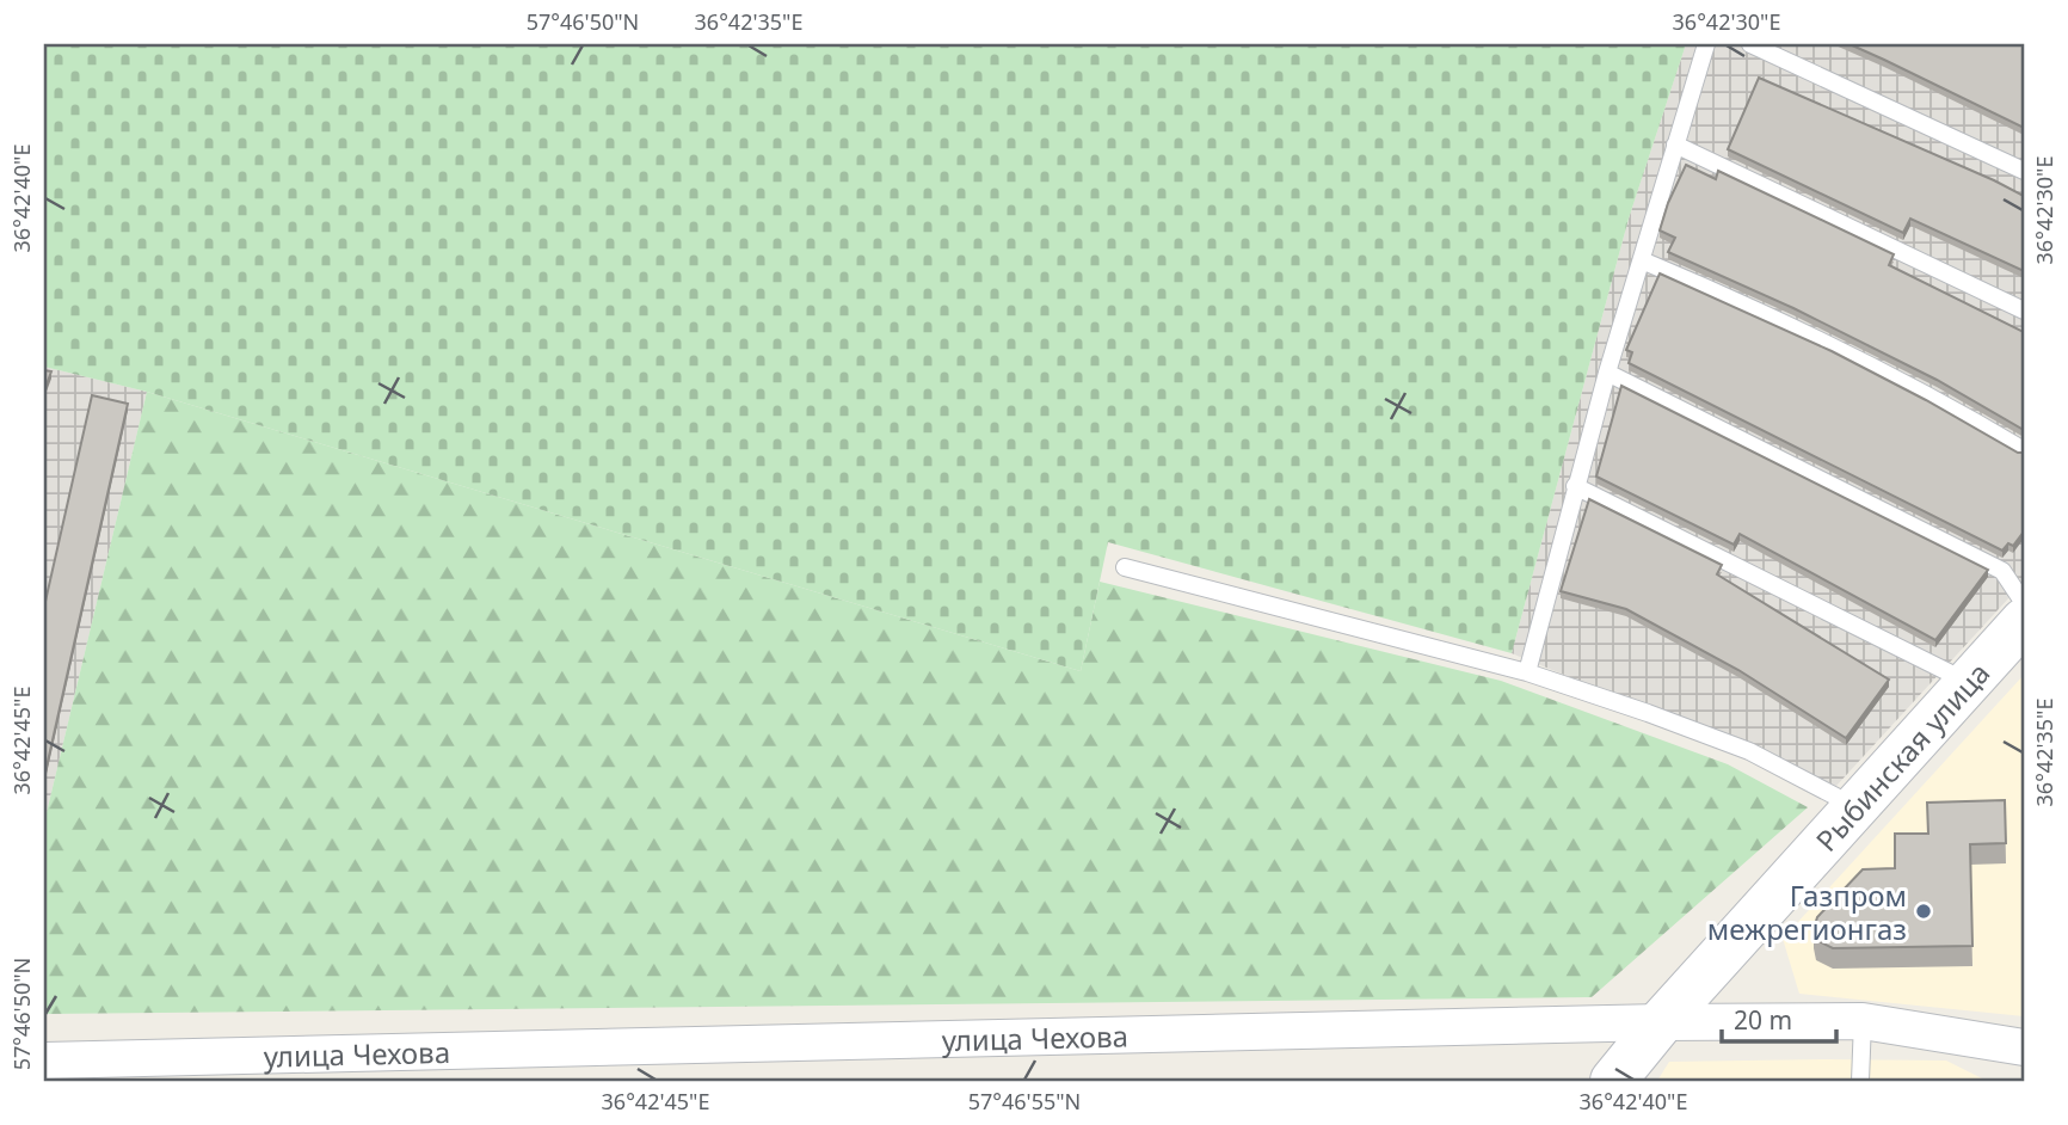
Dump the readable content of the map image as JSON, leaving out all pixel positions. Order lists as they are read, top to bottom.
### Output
{
  "streets": {
    "main road": ["Рыбинская улица"],
    "street": ["улица Чехова"]
  },
  "crossings": [
    ["Рыбинская улица", "улица Чехова"]
  ],
  "places": ["Газпром межрегионгаз"],
  "scale_bar": "20 m",
  "coordinates": [
    "57°46'50\"N",
    "36°42'35\"E",
    "36°42'30\"E",
    "36°42'40\"E",
    "36°42'45\"E",
    "57°46'55\"N"
  ]
}
